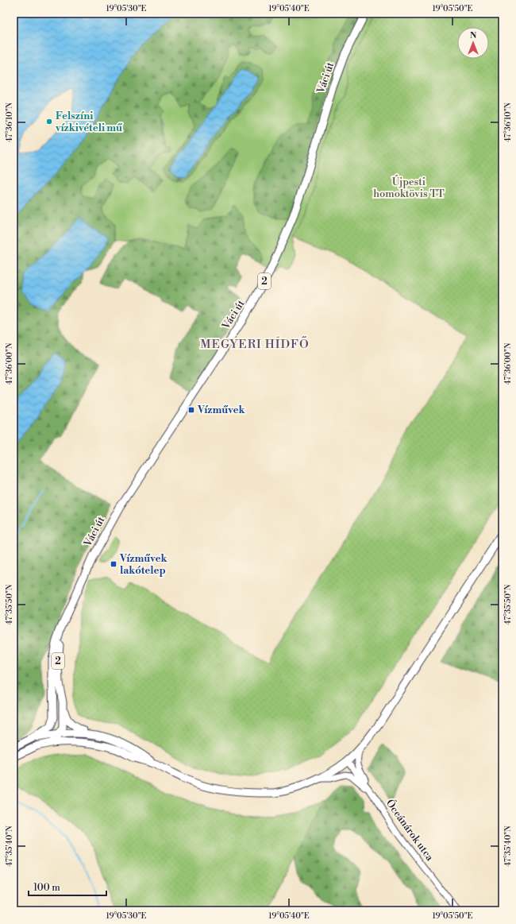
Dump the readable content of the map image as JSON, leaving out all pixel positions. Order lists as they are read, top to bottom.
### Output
{
  "streets": {
    "main road": ["Váci út", "2"],
    "street": ["Óceánárok utca"]
  },
  "districts": ["MEGYERI HÍDFŐ"],
  "parks": ["Újpesti homoktövis TT"],
  "places": {
    "other": ["Felszíni vízkivételi mű"],
    "transit": ["Vízművek", "Vízművek lakótelep"]
  },
  "scale_bar": "100 m",
  "north": "top",
  "coordinates": [
    "19°05'30\"E",
    "19°05'40\"E",
    "19°05'50\"E",
    "47°36'10\"N",
    "47°36'00\"N",
    "47°35'50\"N",
    "47°35'40\"N"
  ]
}
